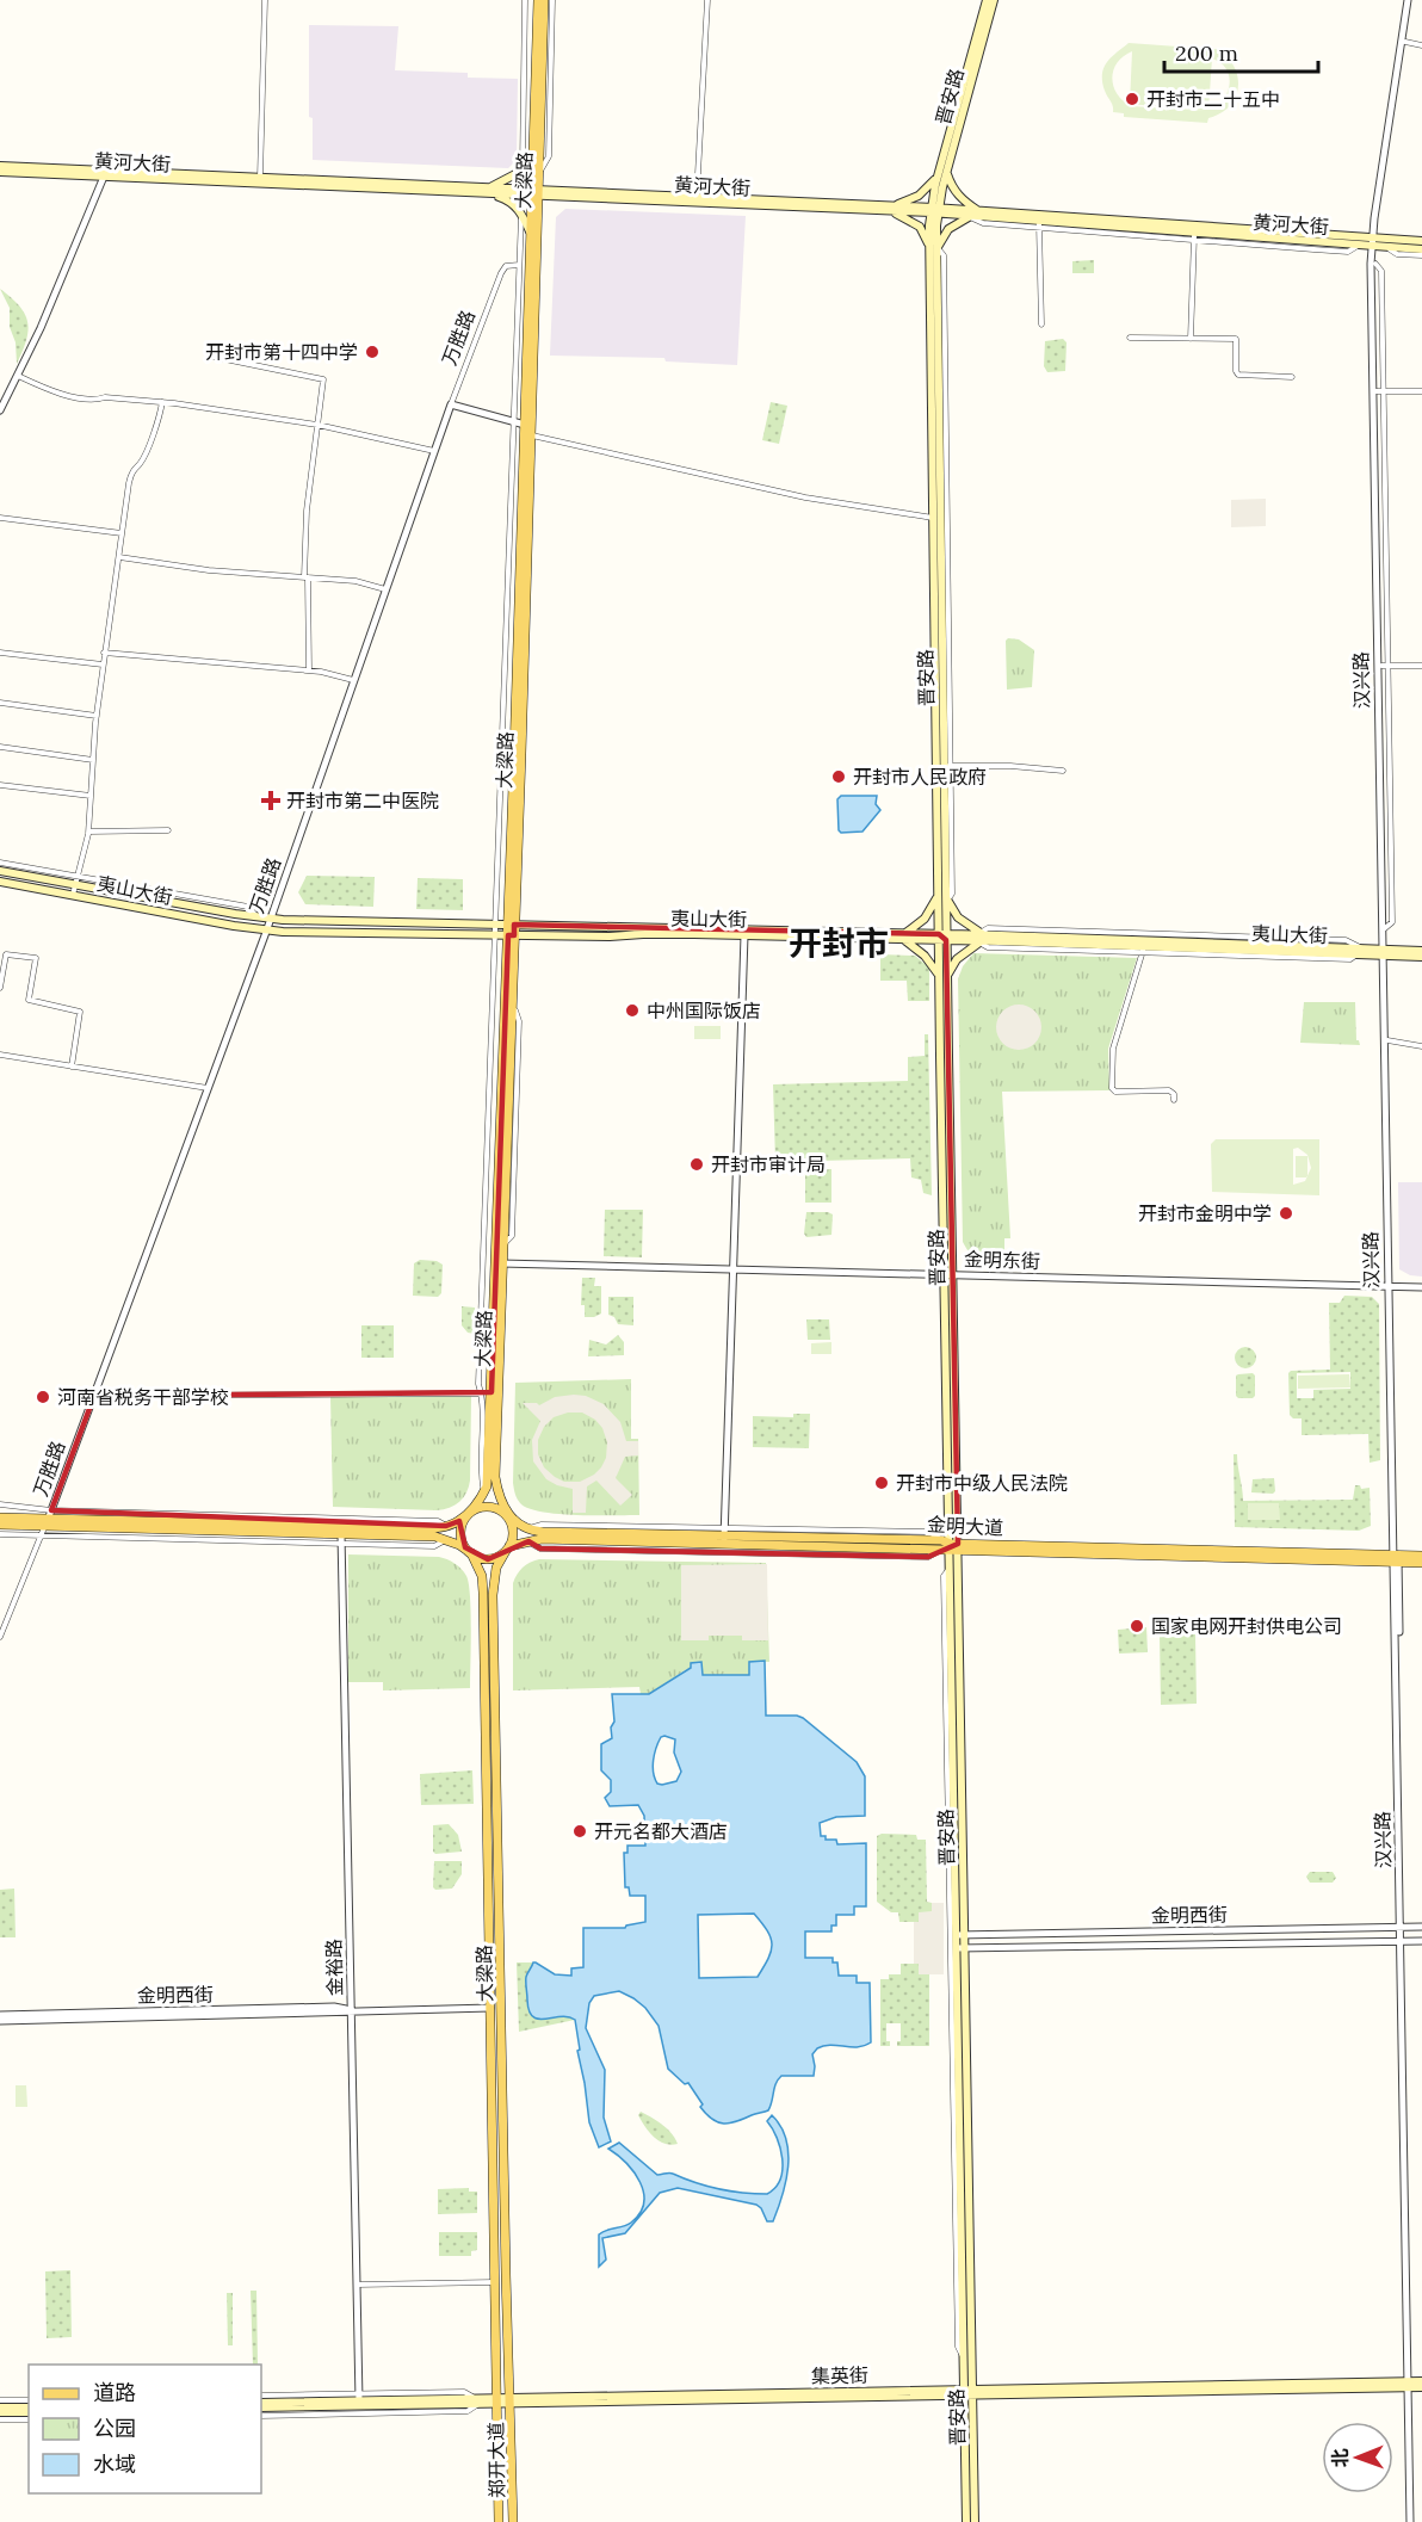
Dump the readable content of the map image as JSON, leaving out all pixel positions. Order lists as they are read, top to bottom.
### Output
{
  "streets": {
    "main road": [
      "晋安路",
      "黄河大街",
      "大梁路",
      "夷山大街",
      "金明大道",
      "集英街",
      "郑开大道"
    ],
    "street": [
      "万胜路",
      "汉兴路",
      "金明东街",
      "金明西街",
      "金裕路"
    ]
  },
  "crossings": [
    ["晋安路", "黄河大街"],
    ["晋安路", "夷山大街"],
    ["晋安路", "金明东街"],
    ["晋安路", "金明大道"],
    ["晋安路", "金明西街"],
    ["晋安路", "集英街"],
    ["黄河大街", "大梁路"],
    ["黄河大街", "汉兴路"],
    ["大梁路", "夷山大街"],
    ["大梁路", "金明东街"],
    ["大梁路", "金明大道"],
    ["大梁路", "金明西街"],
    ["大梁路", "集英街"],
    ["大梁路", "郑开大道"],
    ["万胜路", "夷山大街"],
    ["汉兴路", "夷山大街"],
    ["汉兴路", "金明东街"],
    ["汉兴路", "金明大道"],
    ["汉兴路", "金明西街"],
    ["汉兴路", "集英街"],
    ["金明西街", "金裕路"],
    ["金裕路", "集英街"],
    ["集英街", "郑开大道"]
  ],
  "districts": ["开封市"],
  "places": {
    "other": [
      "开封市二十五中",
      "开封市第十四中学",
      "开封市人民政府",
      "中州国际饭店",
      "开封市审计局",
      "开封市金明中学",
      "河南省税务干部学校",
      "开封市中级人民法院",
      "国家电网开封供电公司",
      "开元名都大酒店"
    ],
    "health": ["开封市第二中医院"]
  },
  "legend": ["道路", "公园", "水域"],
  "scale_bar": "200 m",
  "north": "left"
}
